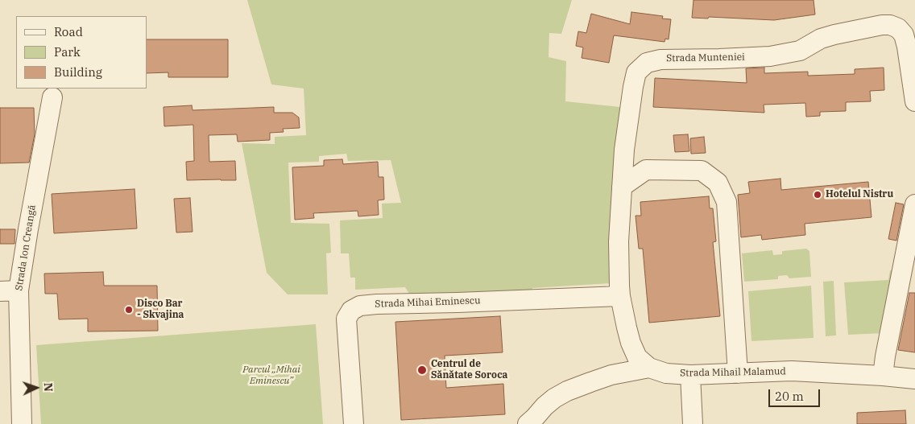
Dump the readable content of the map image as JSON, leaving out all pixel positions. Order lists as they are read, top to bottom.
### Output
{
  "streets": {
    "street": [
      "Strada Munteniei",
      "Strada Ion Creangă",
      "Strada Mihai Eminescu",
      "Strada Mihail Malamud"
    ]
  },
  "crossings": [
    ["Strada Munteniei", "Strada Mihai Eminescu"],
    ["Strada Munteniei", "Strada Mihail Malamud"]
  ],
  "parks": ["Parcul „Mihai Eminescu”"],
  "places": ["Hotelul Nistru", "Disco Bar - Skvajina", "Centrul de Sănătate Soroca"],
  "legend": ["Road", "Park", "Building"],
  "scale_bar": "20 m",
  "north": "right"
}
